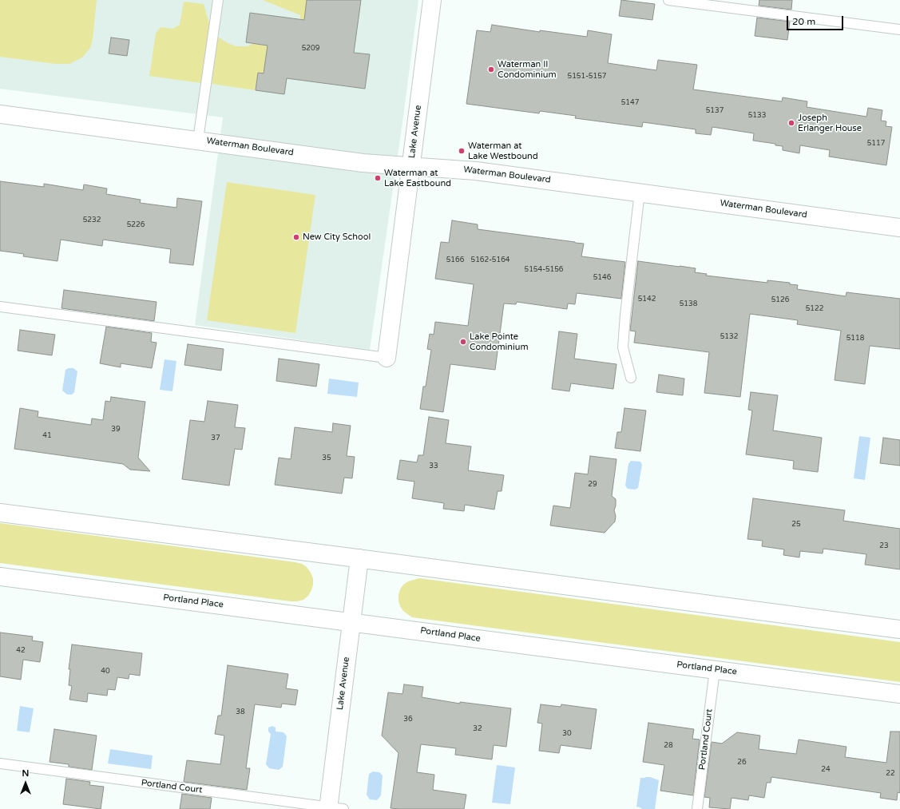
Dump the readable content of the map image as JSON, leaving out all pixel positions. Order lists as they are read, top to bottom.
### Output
{
  "streets": {
    "street": ["Lake Avenue", "Waterman Boulevard", "Portland Place"],
    "lane": ["Portland Court"]
  },
  "crossings": [
    ["Lake Avenue", "Waterman Boulevard"],
    ["Lake Avenue", "Portland Place"],
    ["Lake Avenue", "Portland Court"],
    ["Portland Place", "Portland Court"]
  ],
  "places": [
    "Waterman II Condominium",
    "Joseph Erlanger House",
    "Waterman at Lake Westbound",
    "Waterman at Lake Eastbound",
    "New City School",
    "Lake Pointe Condominium"
  ],
  "house_numbers": [
    "5209",
    "5151-5157",
    "5147",
    "5137",
    "5133",
    "5117",
    "5232",
    "5226",
    "5166",
    "5162-5164",
    "5154-5156",
    "5146",
    "5142",
    "5126",
    "5138",
    "5122",
    "5132",
    "5118",
    "39",
    "41",
    "37",
    "35",
    "33",
    "29",
    "25",
    "23",
    "42",
    "40",
    "38",
    "36",
    "32",
    "30",
    "28",
    "26",
    "24",
    "22"
  ],
  "scale_bar": "20 m",
  "north": "top"
}
